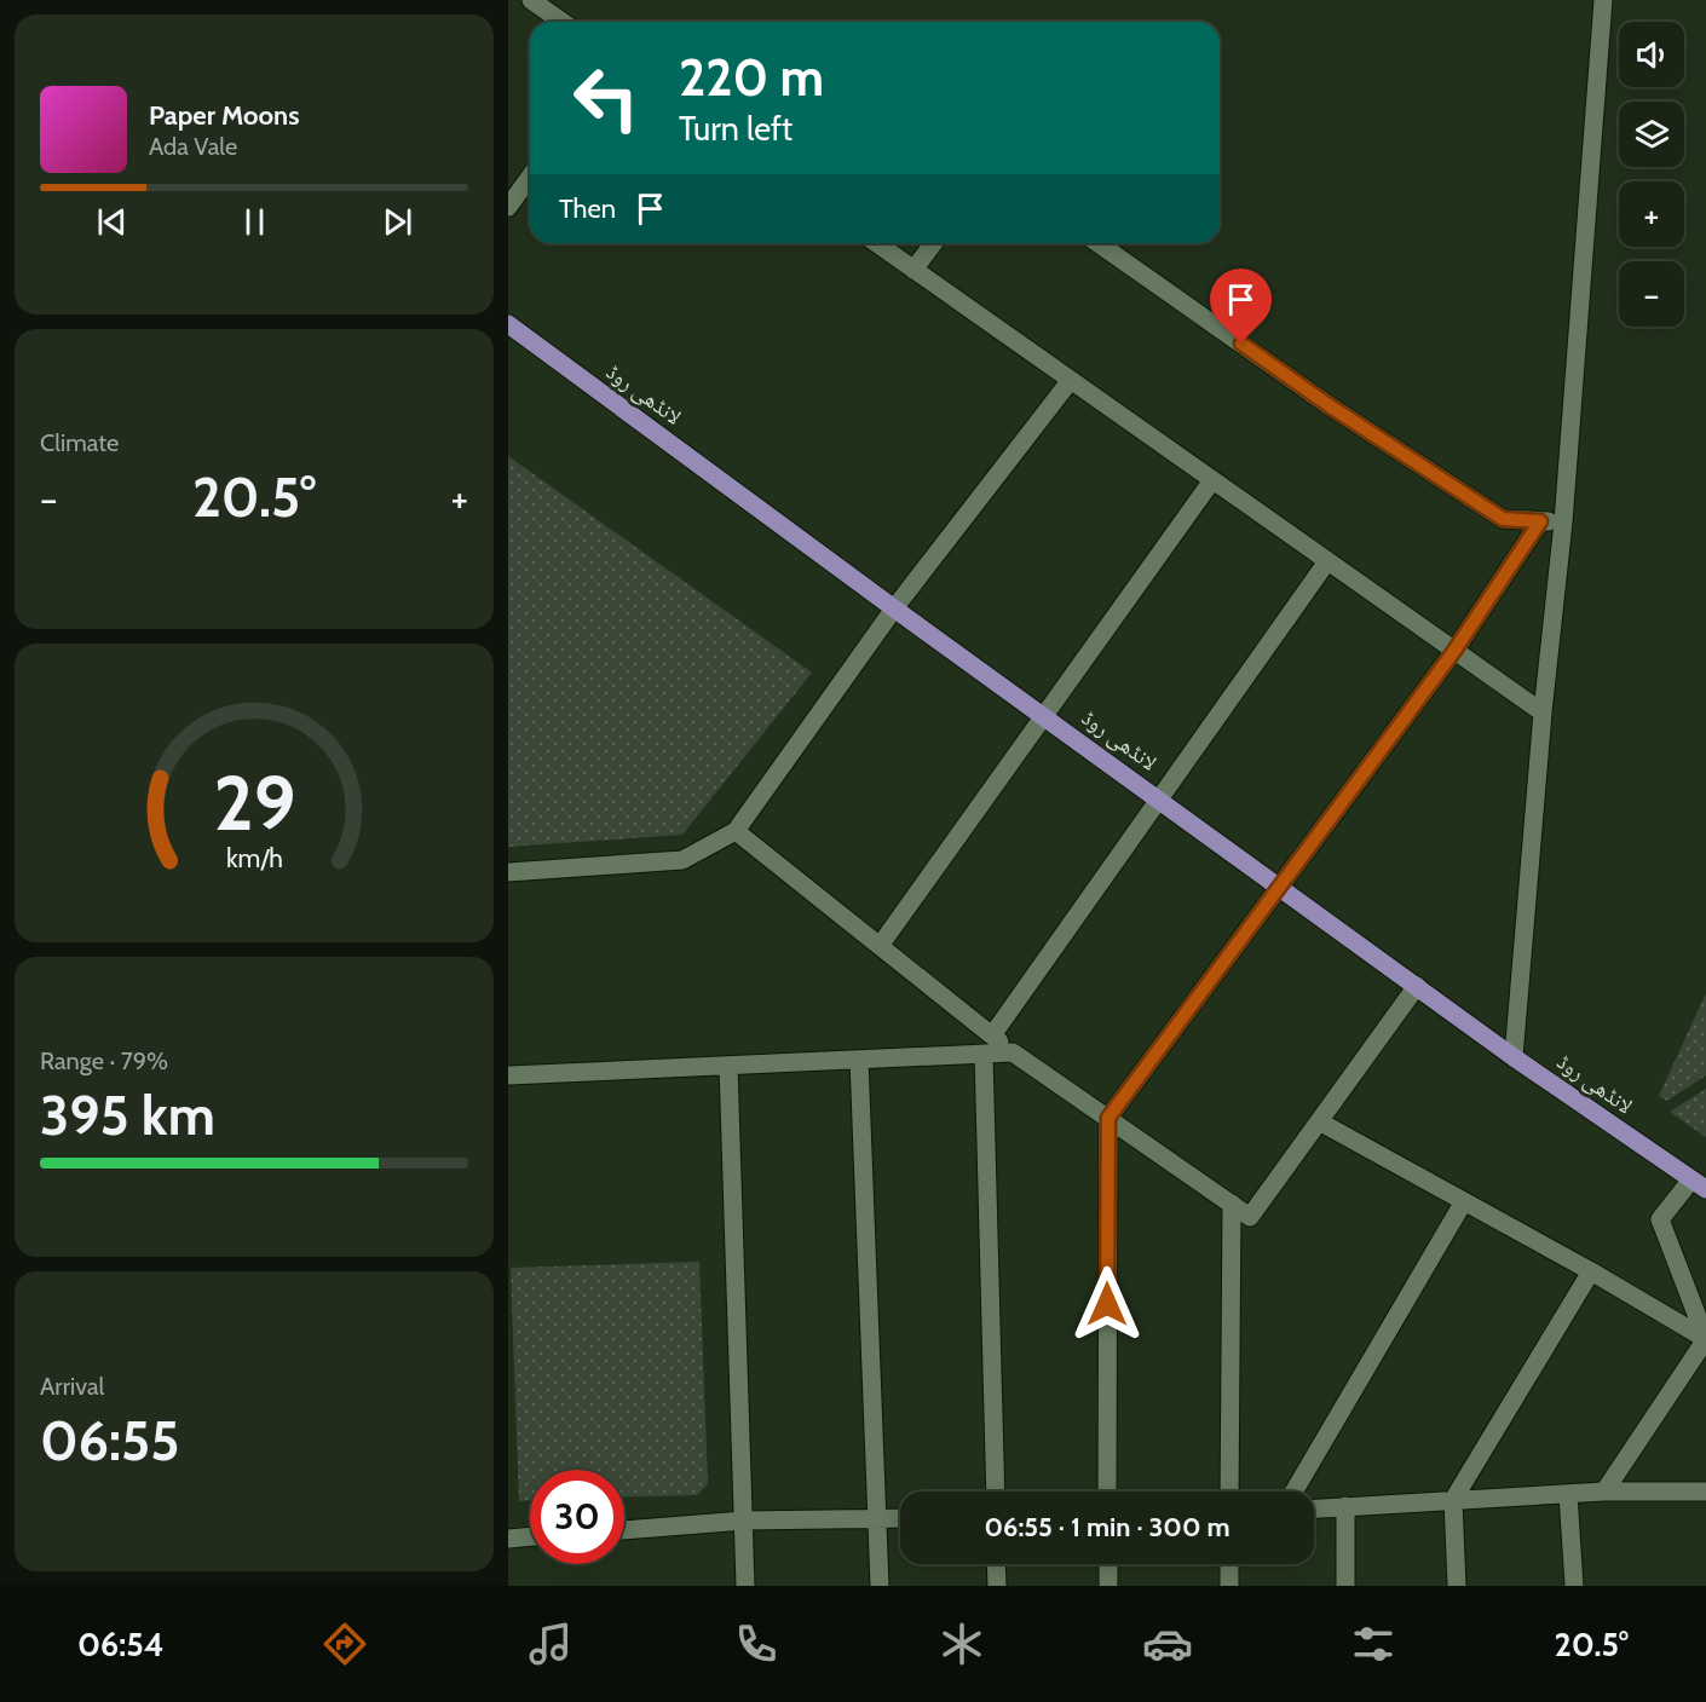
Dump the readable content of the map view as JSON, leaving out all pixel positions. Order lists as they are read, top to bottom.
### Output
{
  "streets": {
    "main road": ["لانڈھی روڈ"]
  },
  "page": {
    "map_buttons": ["+", "−"],
    "turn": ["220 m", "Turn left"],
    "song": ["Paper Moons", "Ada Vale"],
    "then": "Then",
    "tile": [
      "Climate",
      ["Range · 79%", "395 km"],
      ["Arrival", "06:55"]
    ],
    "heat": ["−", "20.5°", "+"],
    "limit": "30",
    "trip": "06:55 · 1 min · 300 m",
    "tabs": ["06:54", "20.5°"],
    "gauge": ["29", "km/h"]
  }
}
